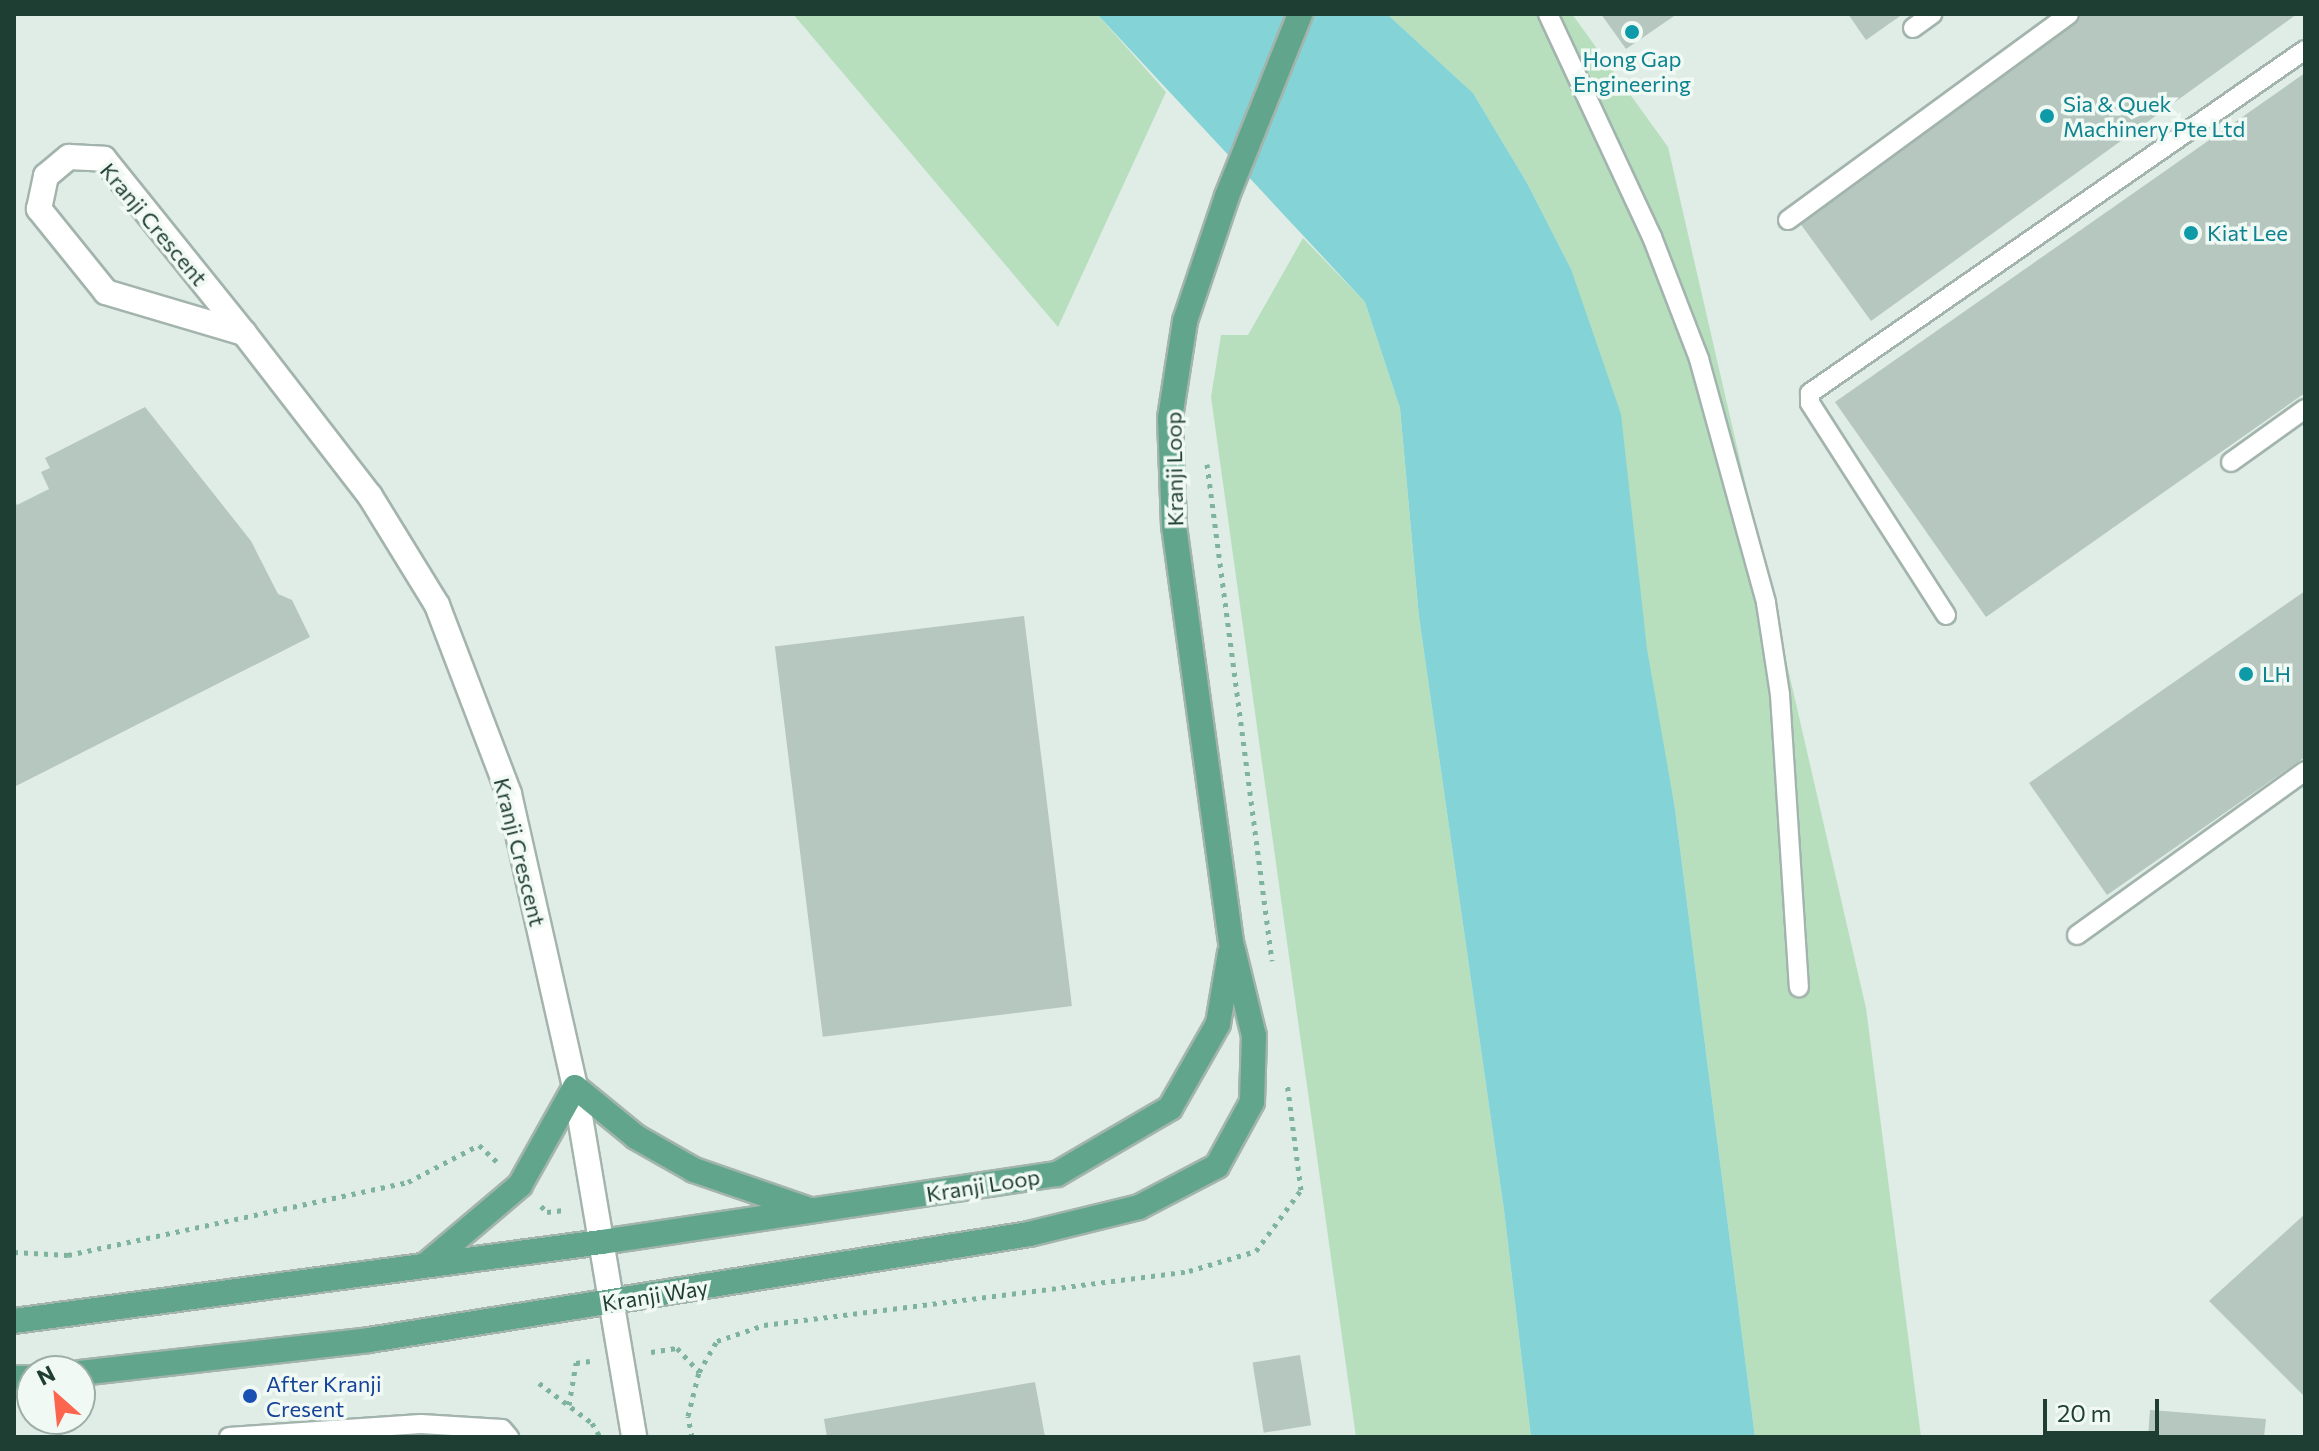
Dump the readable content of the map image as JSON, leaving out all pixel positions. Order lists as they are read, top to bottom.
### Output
{
  "streets": {
    "main road": ["Kranji Loop", "Kranji Way"],
    "street": ["Kranji Crescent"]
  },
  "crossings": [
    ["Kranji Crescent", "Kranji Loop"],
    ["Kranji Crescent", "Kranji Way"],
    ["Kranji Loop", "Kranji Way"]
  ],
  "places": [
    "Hong Gap Engineering",
    "Sia & Quek Machinery Pte Ltd",
    "Kiat Lee",
    "LH",
    "After Kranji Cresent"
  ],
  "scale_bar": "20 m",
  "north": "top left"
}
